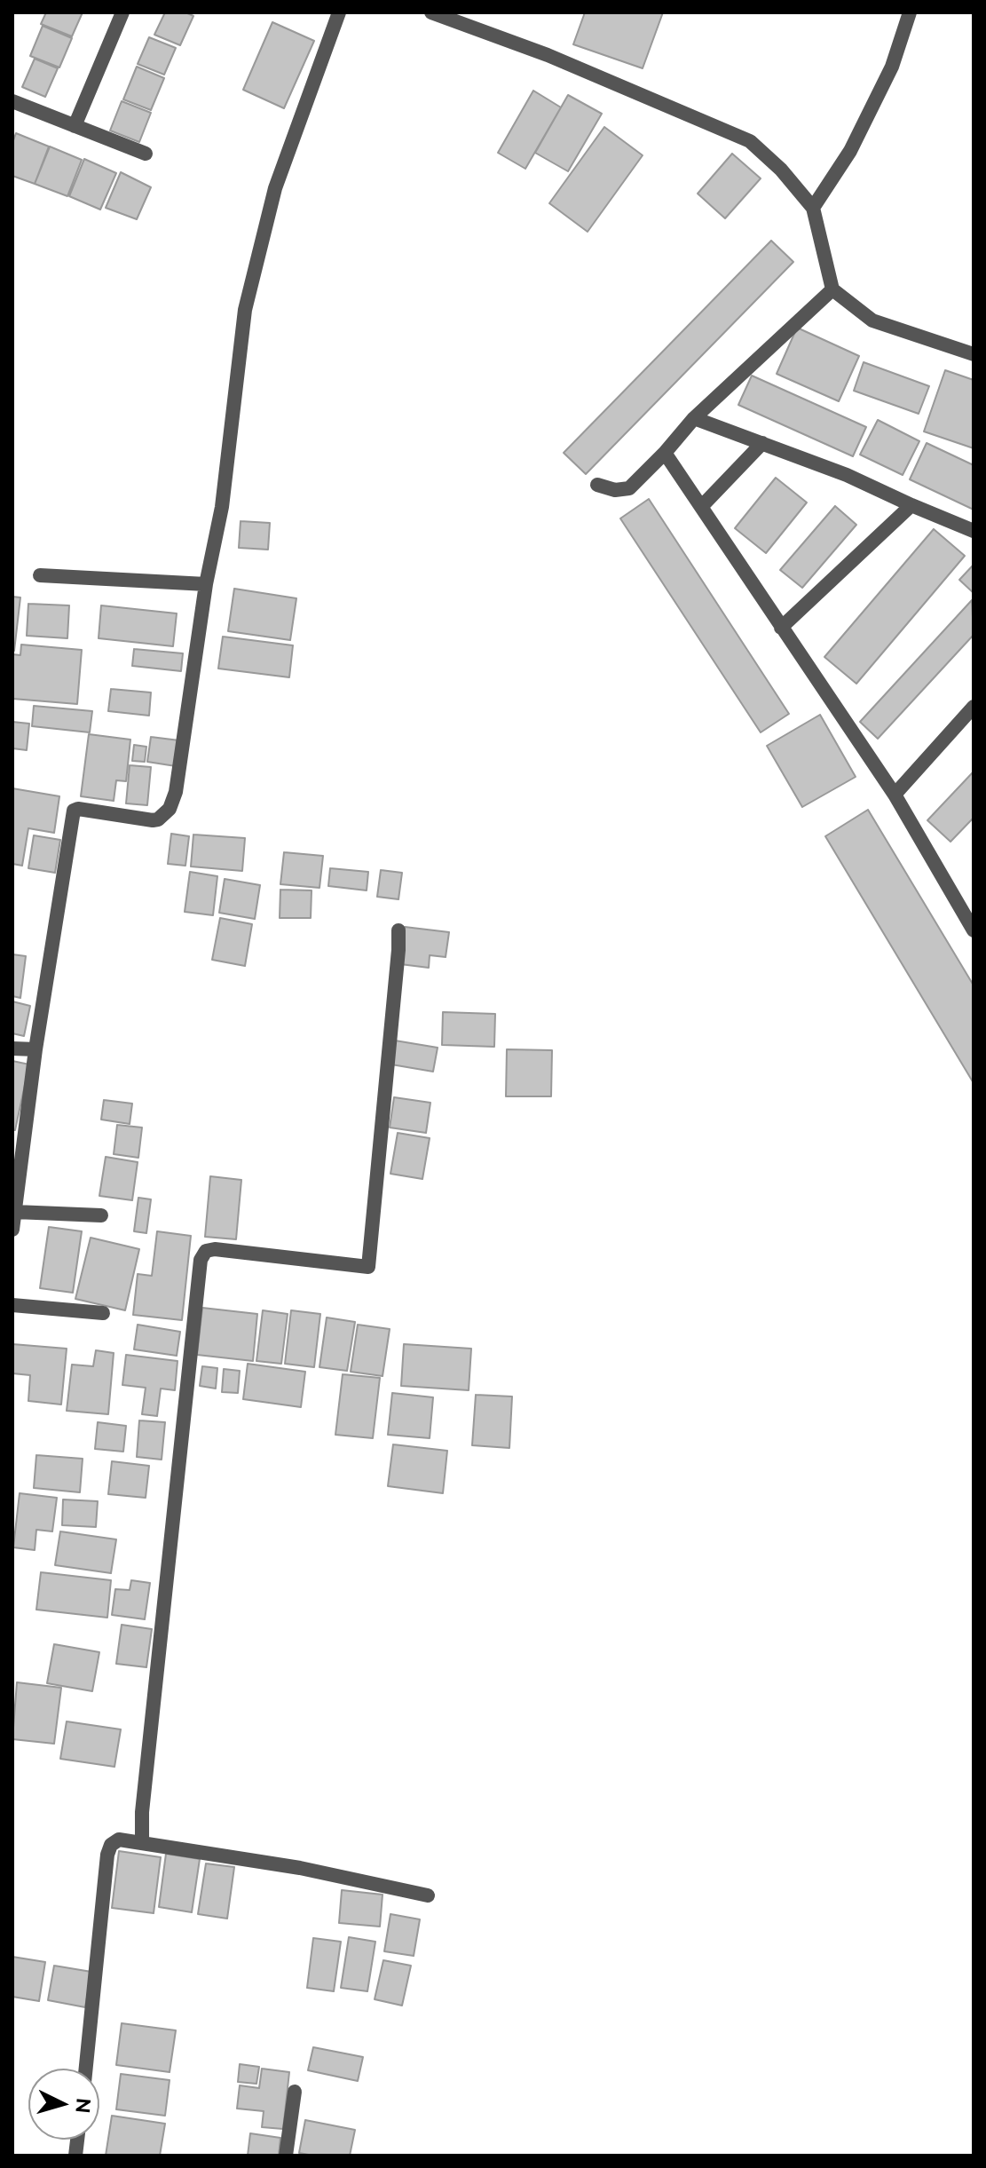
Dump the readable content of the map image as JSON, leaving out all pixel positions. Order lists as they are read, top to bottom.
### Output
{
  "north": "right"
}
